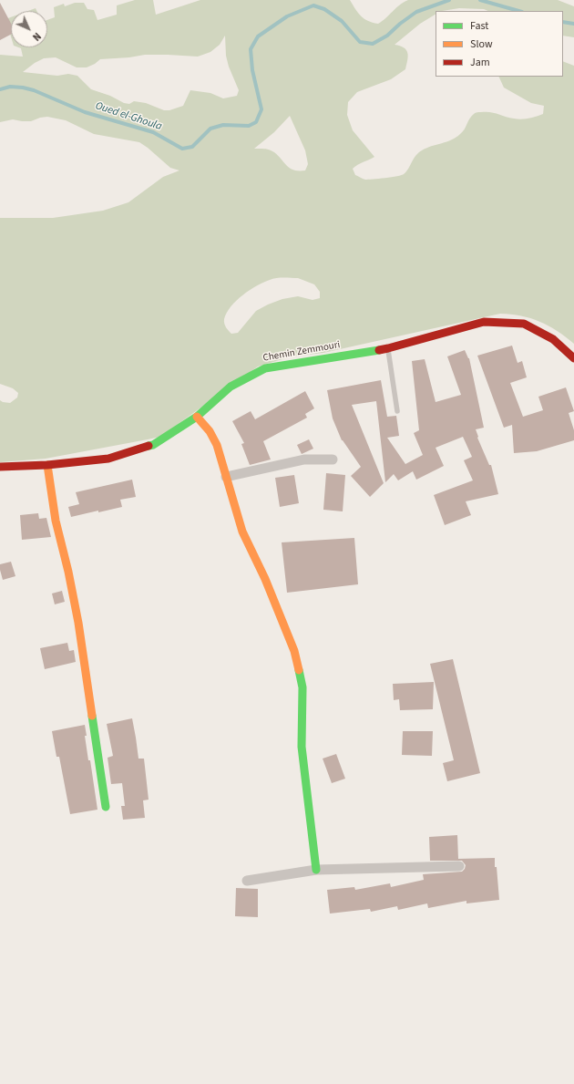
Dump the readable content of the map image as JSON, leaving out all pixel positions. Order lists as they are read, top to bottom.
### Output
{
  "streets": {
    "street": ["Chemin Zemmouri"]
  },
  "water": ["Oued el-Ghoula"],
  "legend": ["Fast", "Slow", "Jam"],
  "north": "bottom right"
}
